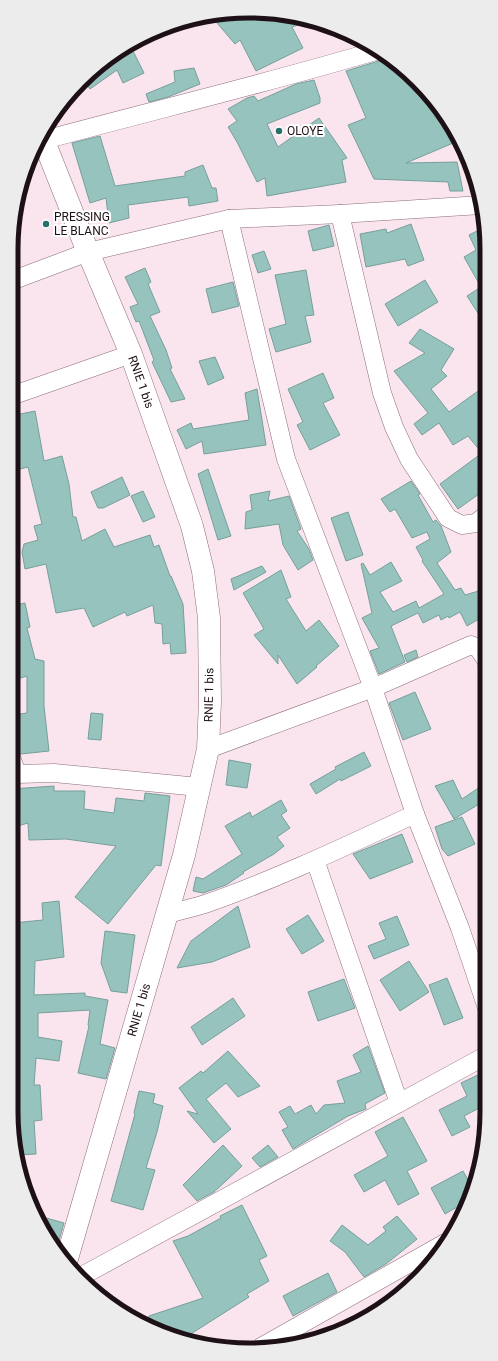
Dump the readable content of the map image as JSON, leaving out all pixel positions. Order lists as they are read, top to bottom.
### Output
{
  "streets": {
    "main road": ["RNIE 1 bis"]
  },
  "places": ["OLOYE", "PRESSING LE BLANC"]
}
